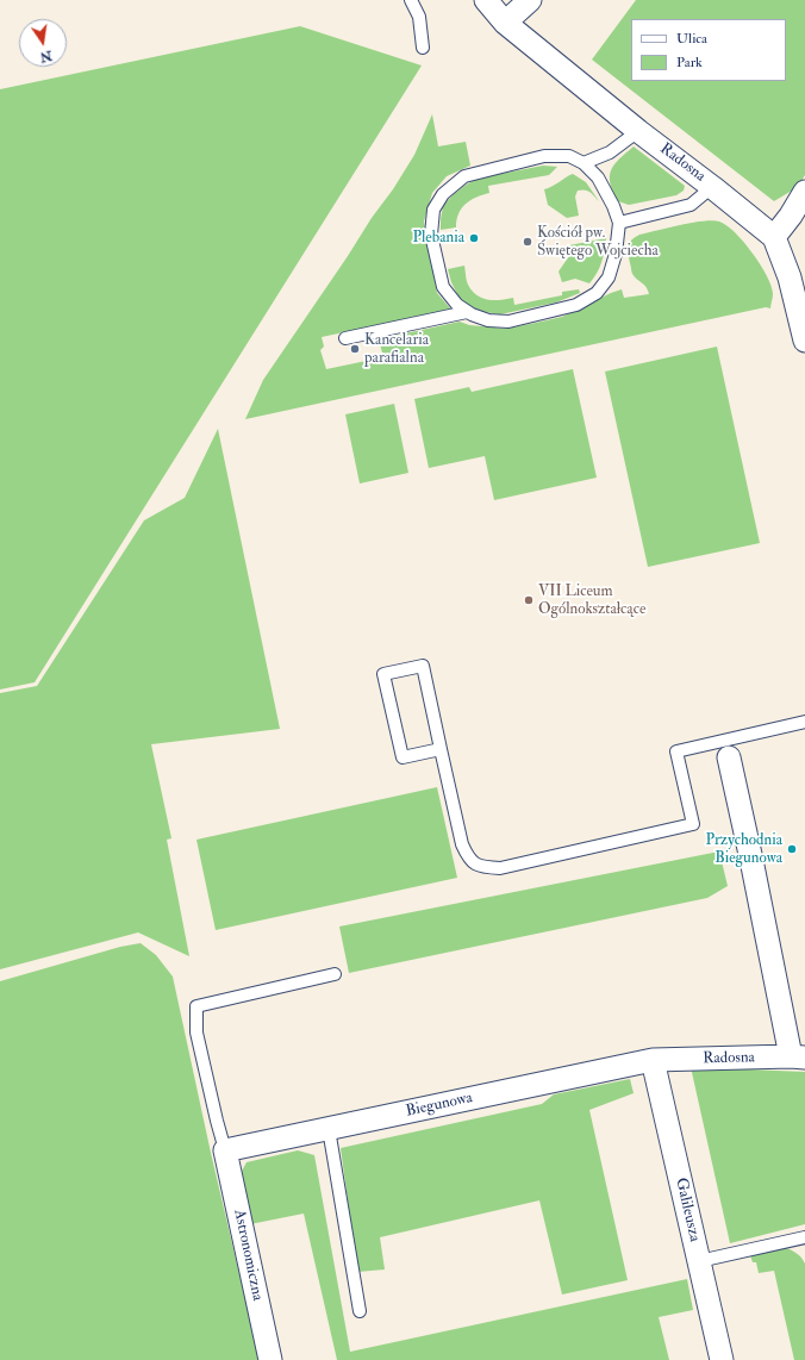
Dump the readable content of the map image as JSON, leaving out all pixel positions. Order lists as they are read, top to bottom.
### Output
{
  "streets": {
    "street": [
      "Radosna",
      "Biegunowa",
      "Galileusza",
      "Astronomiczna"
    ]
  },
  "crossings": [
    ["Radosna", "Biegunowa"],
    ["Radosna", "Galileusza"],
    ["Biegunowa", "Galileusza"],
    ["Biegunowa", "Astronomiczna"]
  ],
  "places": [
    "Plebania",
    "Kościół pw. Świętego Wojciecha",
    "Kancelaria parafialna",
    "VII Liceum Ogólnokształcące",
    "Przychodnia Biegunowa"
  ],
  "legend": ["Ulica", "Park"],
  "north": "bottom"
}
